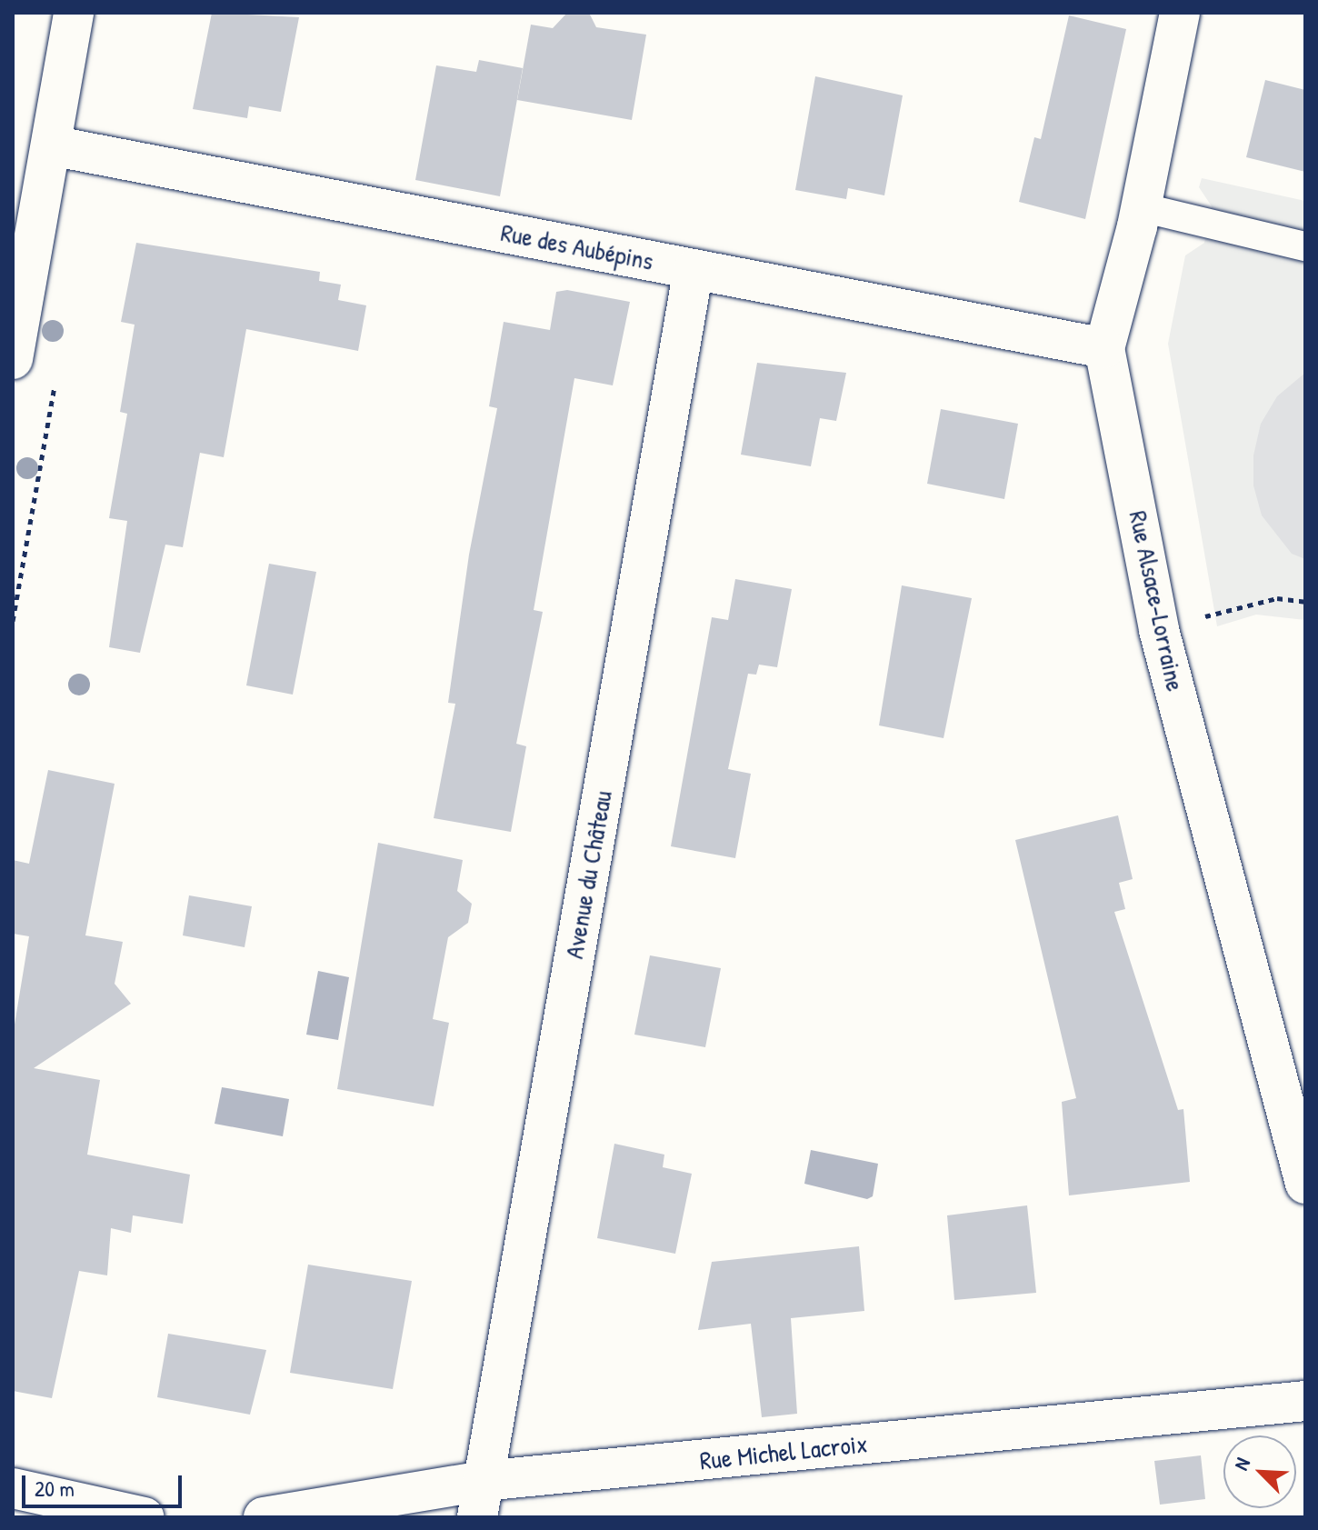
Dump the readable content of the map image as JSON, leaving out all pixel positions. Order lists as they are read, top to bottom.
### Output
{
  "streets": {
    "street": [
      "Rue des Aubépins",
      "Rue Alsace-Lorraine",
      "Avenue du Château",
      "Rue Michel Lacroix"
    ]
  },
  "crossings": [
    ["Rue des Aubépins", "Rue Alsace-Lorraine"],
    ["Rue des Aubépins", "Avenue du Château"],
    ["Avenue du Château", "Rue Michel Lacroix"]
  ],
  "scale_bar": "20 m",
  "north": "top left"
}
